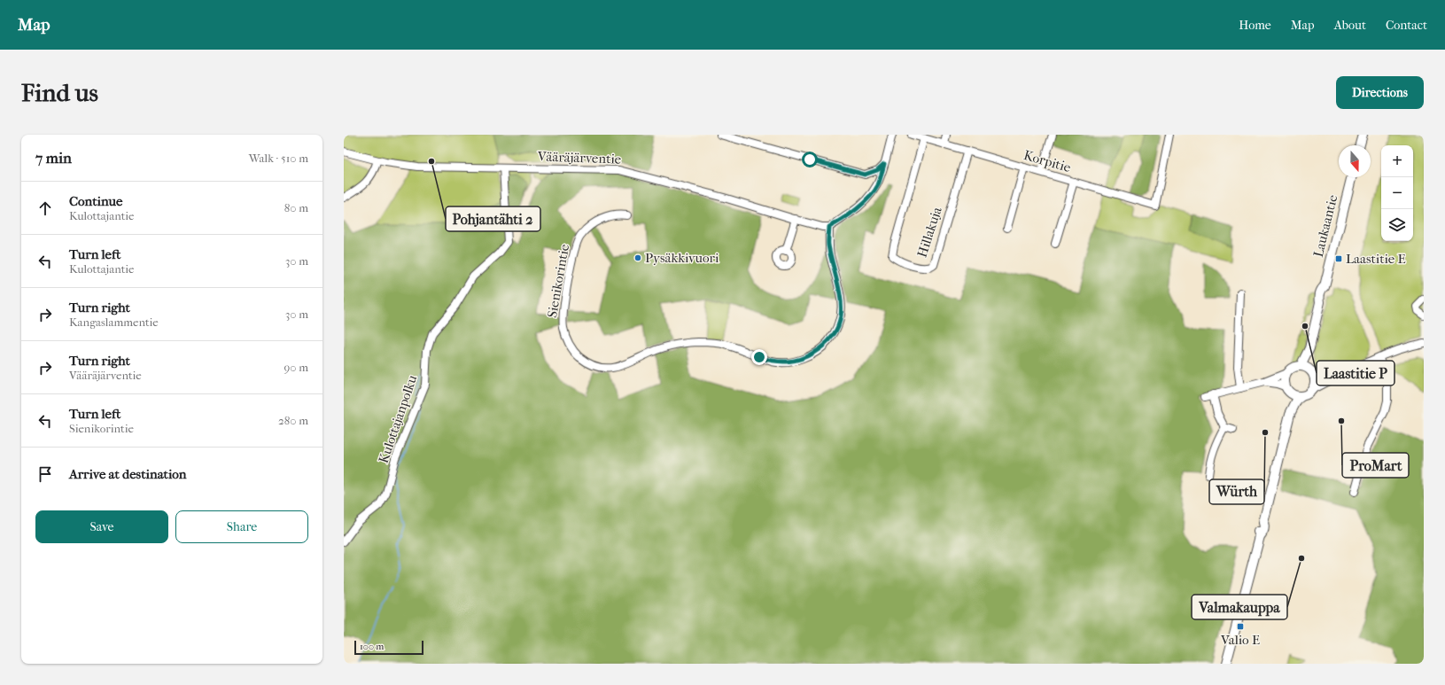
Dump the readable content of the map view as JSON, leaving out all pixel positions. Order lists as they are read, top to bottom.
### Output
{
  "streets": {
    "main road": ["Laukaantie"],
    "street": [
      "Vääräjärventie",
      "Korpitie",
      "Hillakuja",
      "Sienikorintie",
      "Kulottajanpolku"
    ]
  },
  "crossings": [
    ["Vääräjärventie", "Sienikorintie"],
    ["Vääräjärventie", "Kulottajanpolku"],
    ["Korpitie", "Hillakuja"]
  ],
  "places": {
    "other": [
      "Pohjantähti 2",
      "Pysäkkivuori",
      "Laastitie P",
      "ProMart",
      "Würth",
      "Valmakauppa"
    ],
    "transit": ["Laastitie E", "Valio E"]
  },
  "scale_bar": "100 m",
  "north": "bottom",
  "page": {
    "header": "Map",
    "nav": [
      "Home",
      "Map",
      "About",
      "Contact"
    ],
    "buttons": [
      "Directions",
      ["Save", "Share"]
    ],
    "title": "Find us",
    "heading": ["7 min", "Walk · 510 m"],
    "map_buttons": ["+", "−"],
    "list": [
      ["Continue", "Kulottajantie", "80 m"],
      ["Turn left", "Kulottajantie", "30 m"],
      ["Turn right", "Kangaslammentie", "30 m"],
      ["Turn right", "Vääräjärventie", "90 m"],
      ["Turn left", "Sienikorintie", "280 m"],
      "Arrive at destination"
    ],
    "scale": "100 m"
  }
}
